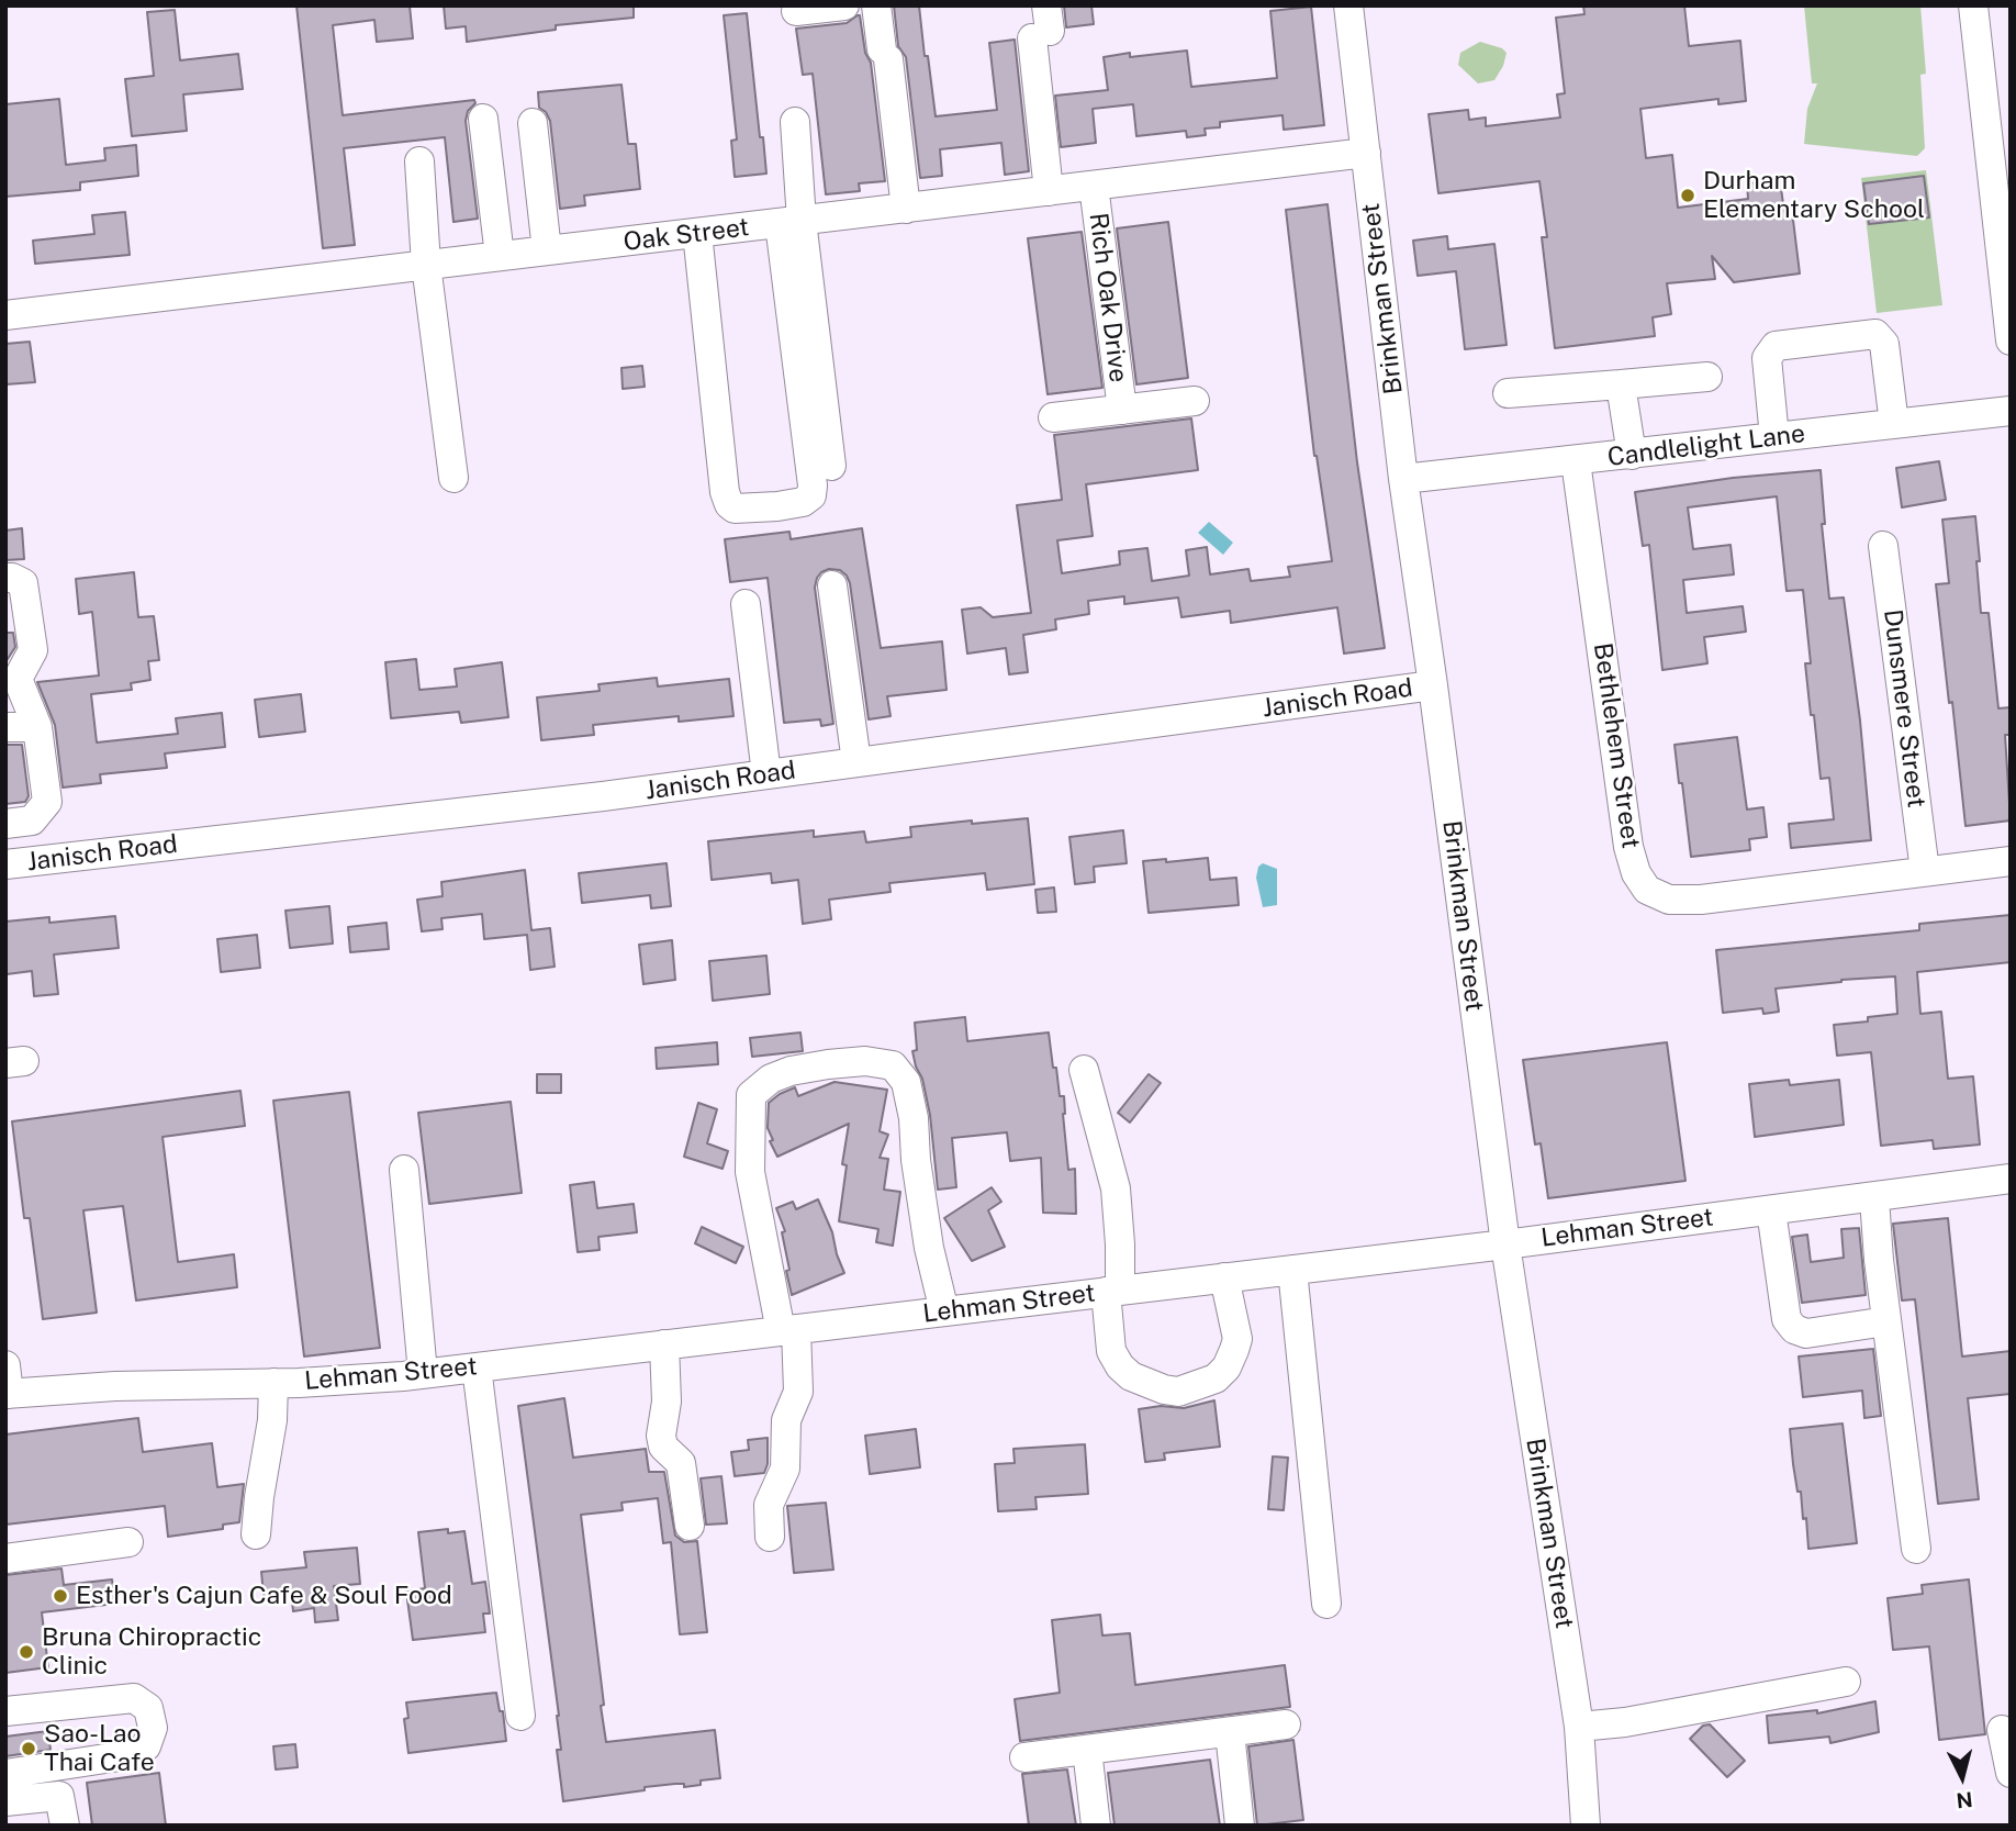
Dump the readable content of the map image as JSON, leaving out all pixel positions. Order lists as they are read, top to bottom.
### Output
{
  "streets": {
    "street": [
      "Oak Street",
      "Rich Oak Drive",
      "Brinkman Street",
      "Candlelight Lane",
      "Janisch Road",
      "Dunsmere Street",
      "Bethlehem Street",
      "Lehman Street"
    ]
  },
  "crossings": [
    ["Oak Street", "Rich Oak Drive"],
    ["Oak Street", "Brinkman Street"],
    ["Brinkman Street", "Candlelight Lane"],
    ["Brinkman Street", "Janisch Road"],
    ["Brinkman Street", "Lehman Street"],
    ["Candlelight Lane", "Bethlehem Street"],
    ["Dunsmere Street", "Bethlehem Street"]
  ],
  "places": [
    "Durham Elementary School",
    "Esther's Cajun Cafe & Soul Food",
    "Bruna Chiropractic Clinic",
    "Sao-Lao Thai Cafe"
  ],
  "north": "bottom"
}
